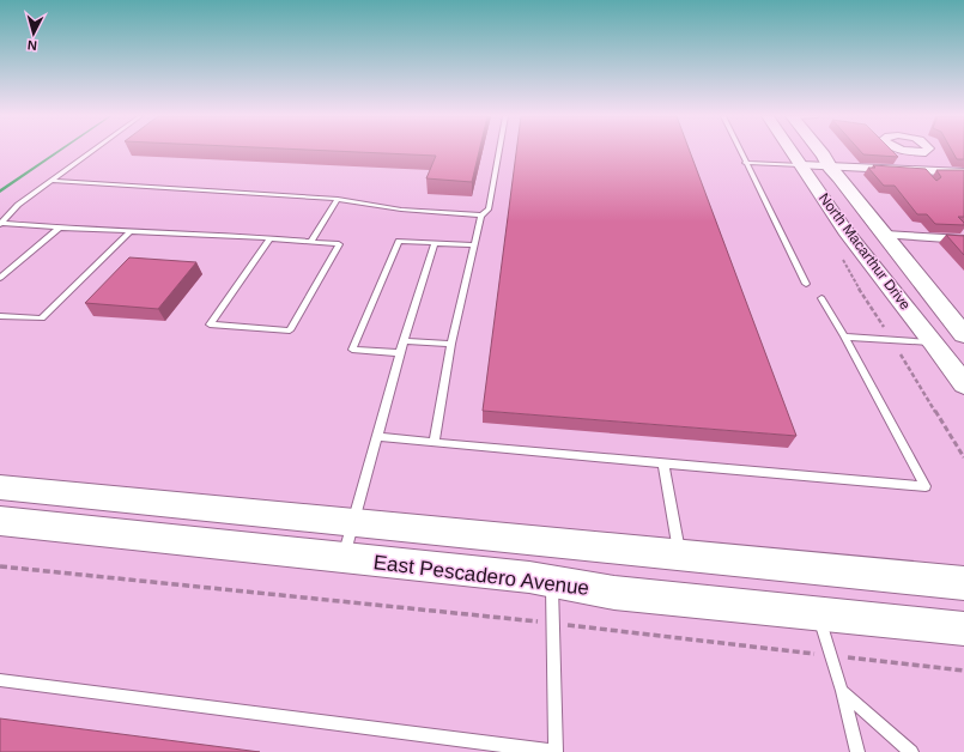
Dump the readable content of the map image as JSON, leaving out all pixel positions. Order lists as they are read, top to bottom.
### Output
{
  "streets": {
    "street": ["North Macarthur Drive", "East Pescadero Avenue"]
  },
  "north": "bottom"
}
